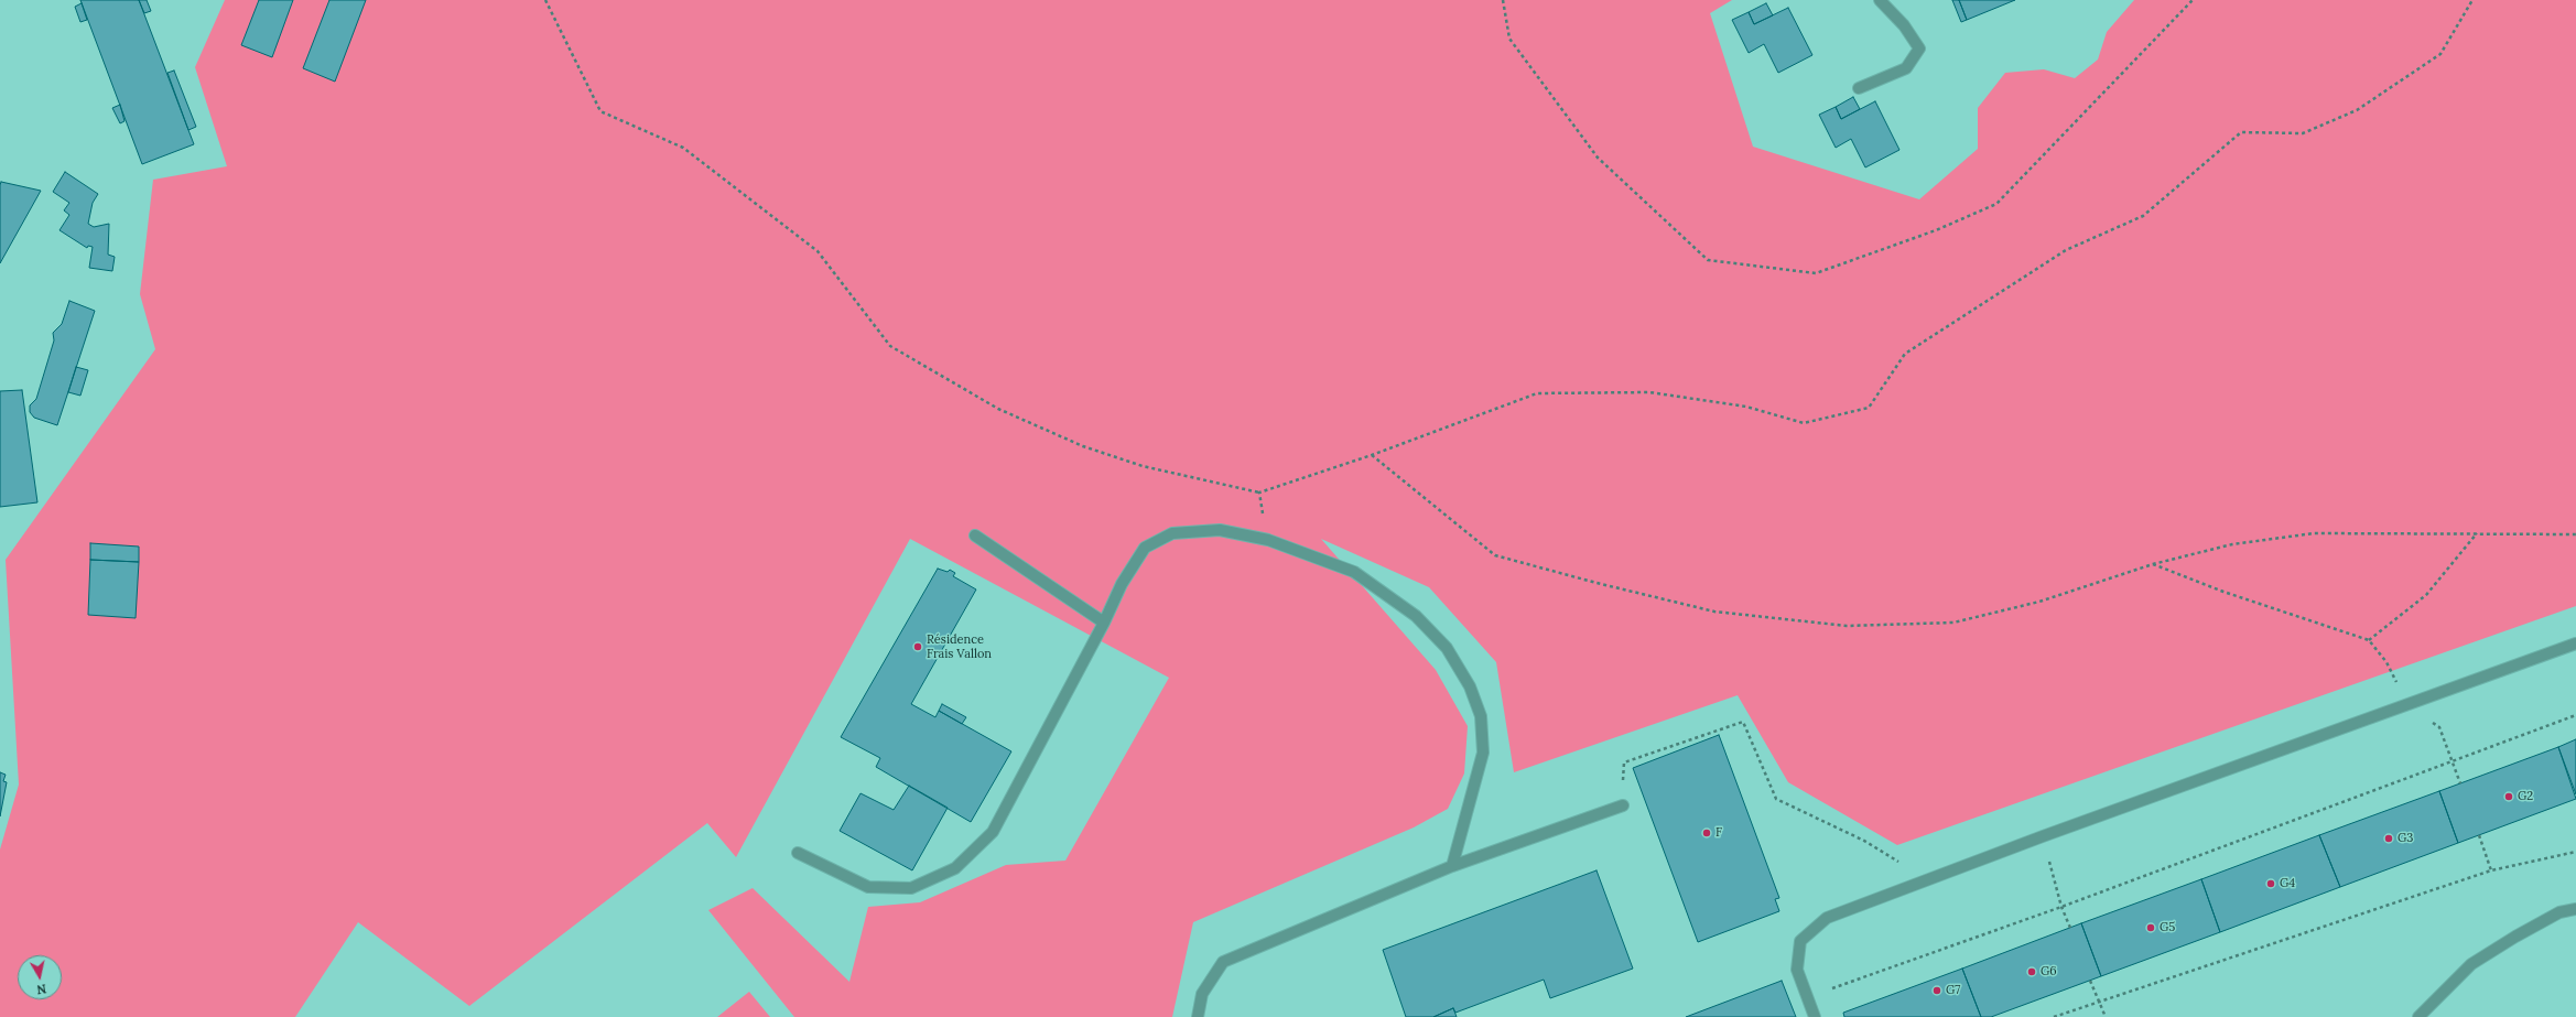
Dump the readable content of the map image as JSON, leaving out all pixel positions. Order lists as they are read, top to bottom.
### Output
{
  "places": [
    "Résidence Frais Vallon",
    "G2",
    "F",
    "G3",
    "G4",
    "G5",
    "G6",
    "G7"
  ],
  "north": "bottom"
}
